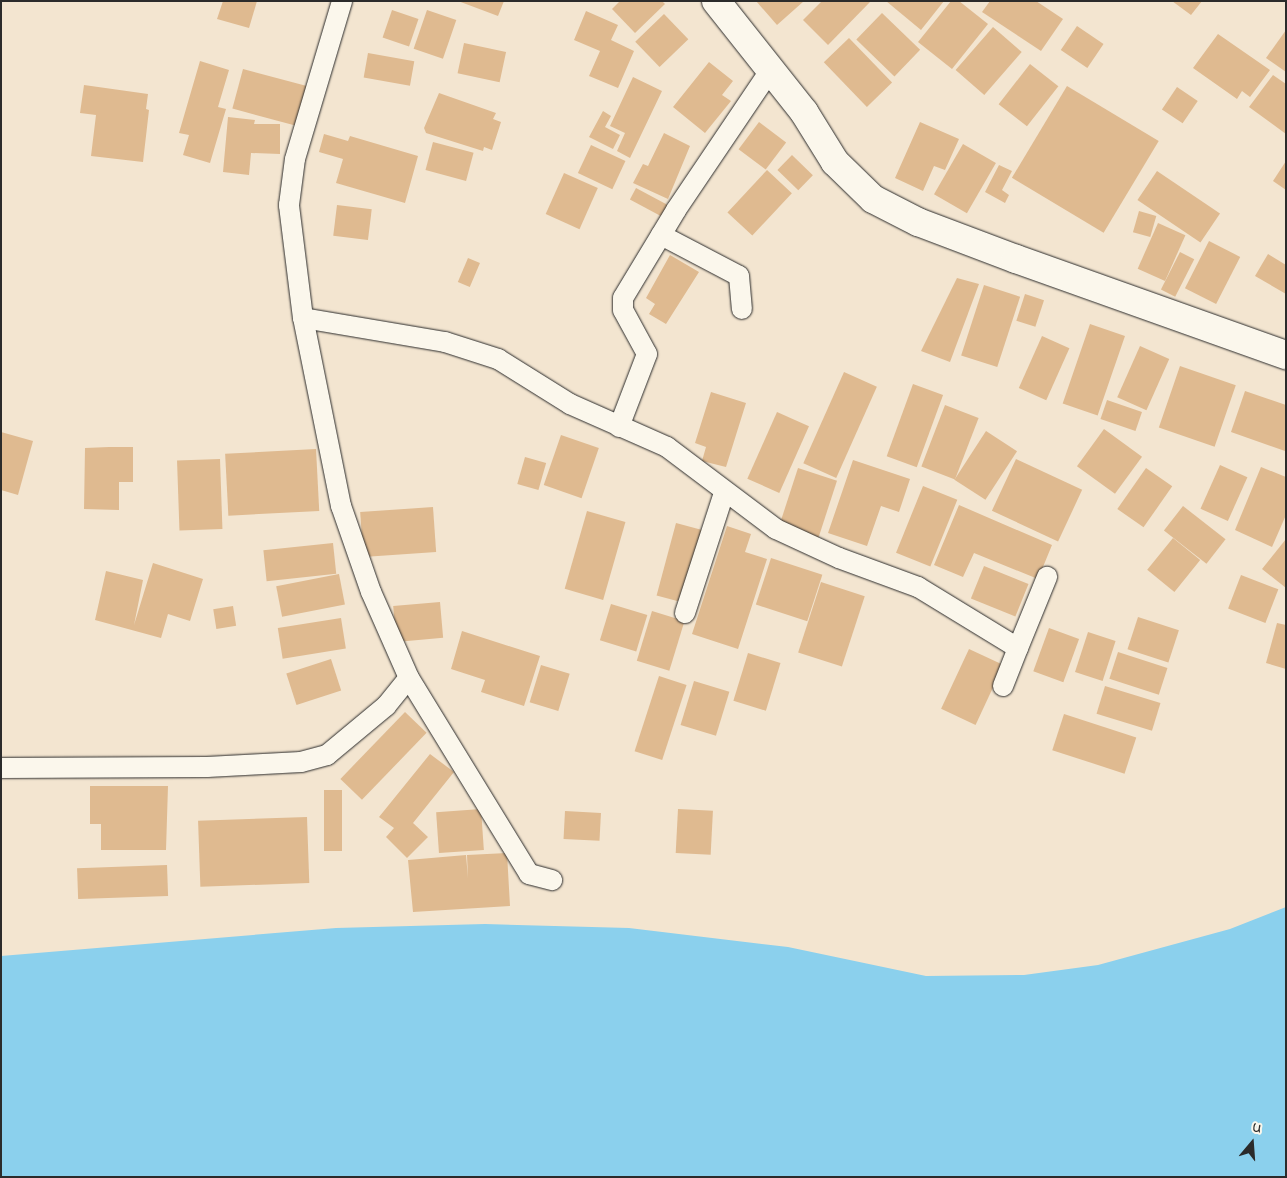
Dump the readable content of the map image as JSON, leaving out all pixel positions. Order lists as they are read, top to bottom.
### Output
{
  "north": "top"
}
